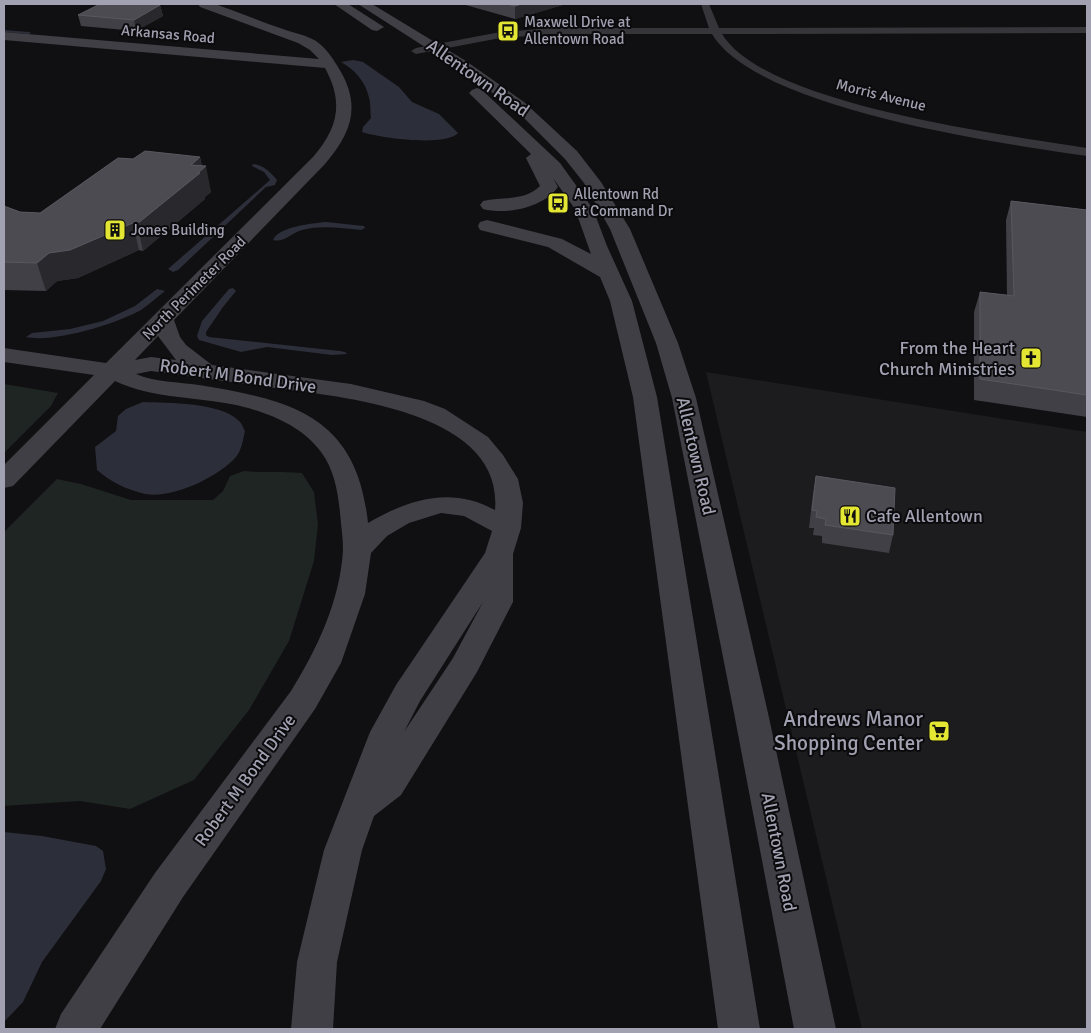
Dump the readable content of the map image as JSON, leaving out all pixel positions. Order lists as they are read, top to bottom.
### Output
{
  "streets": {
    "street": [
      "Arkansas Road",
      "Allentown Road",
      "Morris Avenue",
      "North Perimeter Road",
      "Robert M Bond Drive"
    ]
  },
  "crossings": [
    ["Arkansas Road", "North Perimeter Road"],
    ["North Perimeter Road", "Robert M Bond Drive"]
  ],
  "places": {
    "bus stop": ["Maxwell Drive at Allentown Road", "Allentown Rd at Command Dr"],
    "building": ["Jones Building"],
    "church": ["From the Heart Church Ministries"],
    "restaurant": ["Cafe Allentown"],
    "supermarket": ["Andrews Manor Shopping Center"]
  }
}
